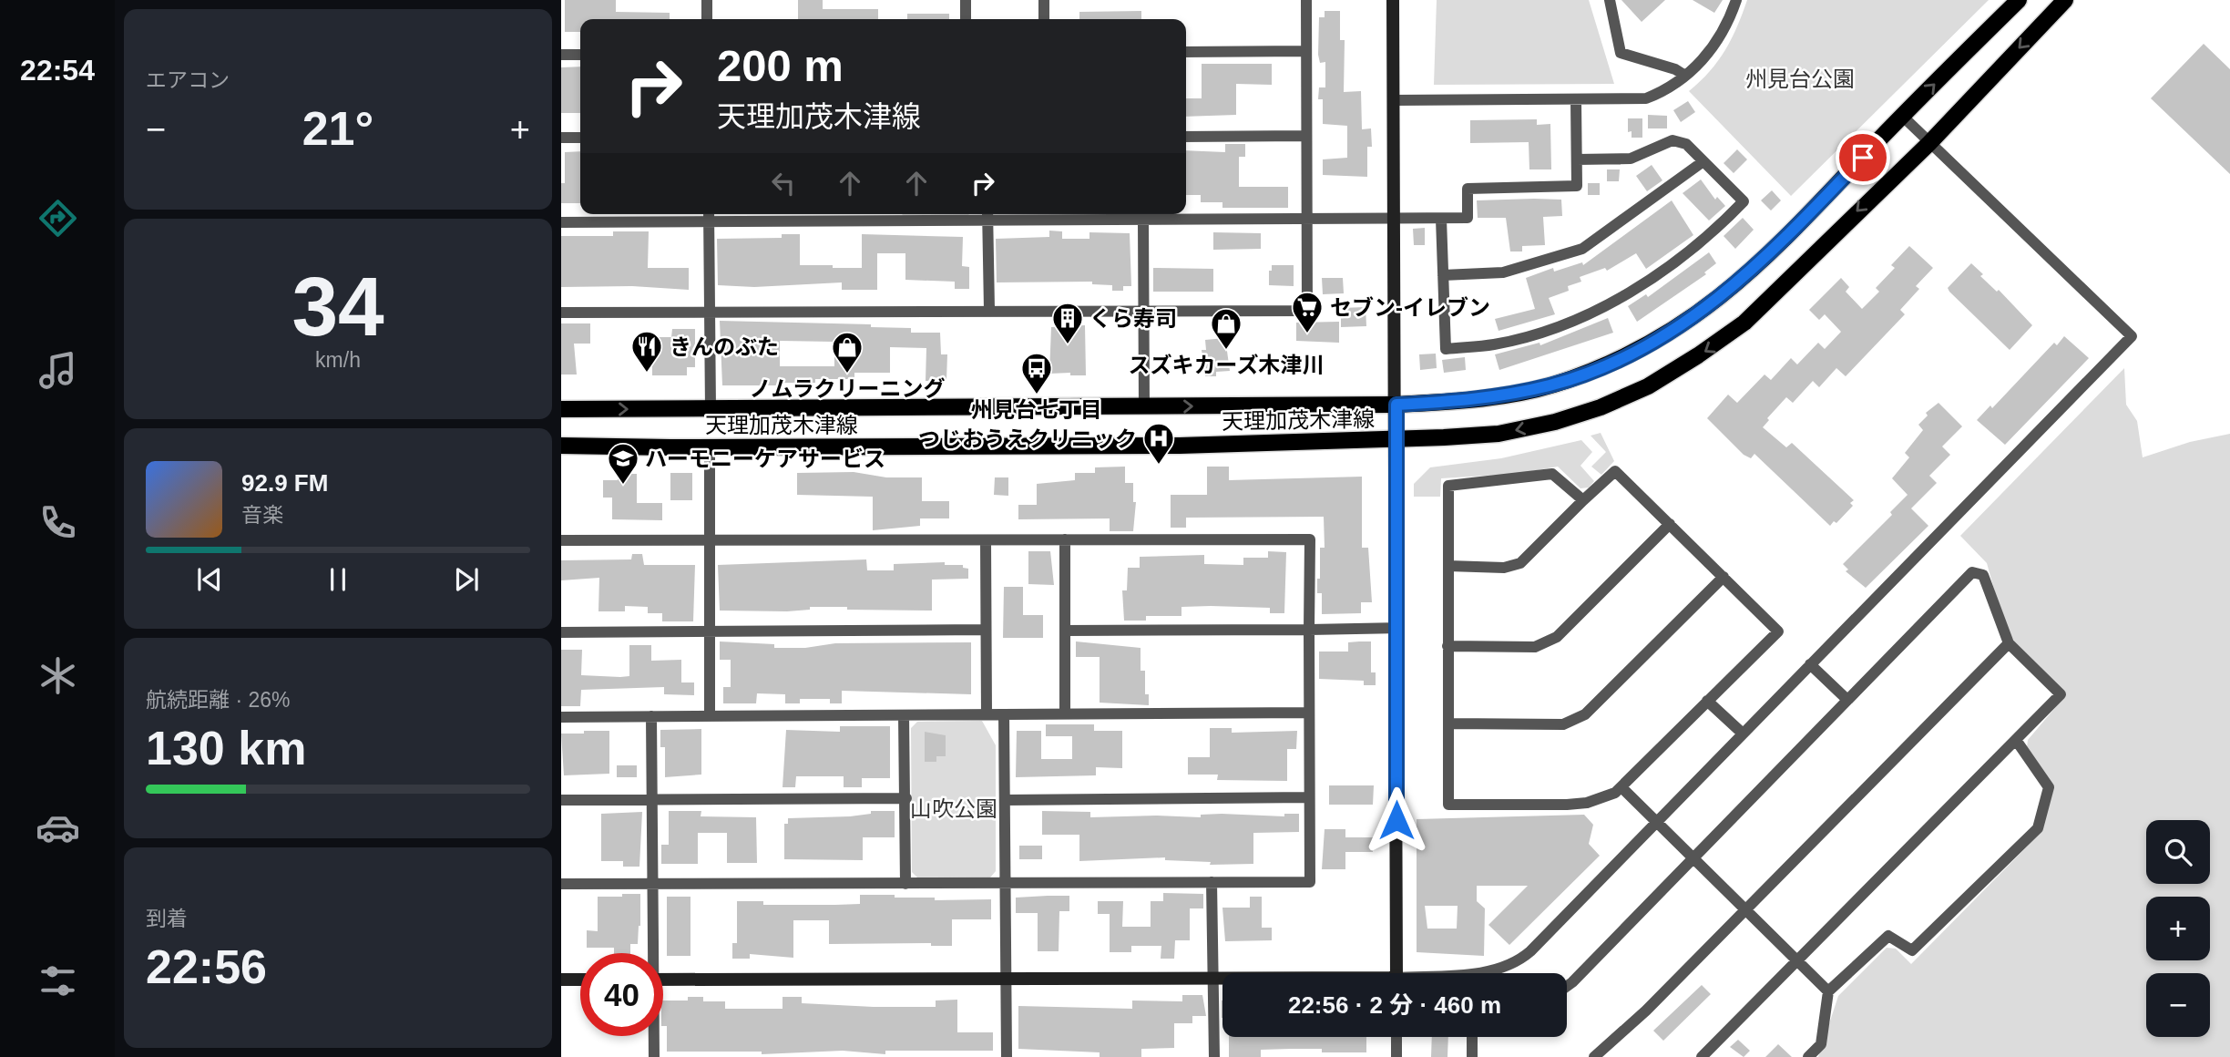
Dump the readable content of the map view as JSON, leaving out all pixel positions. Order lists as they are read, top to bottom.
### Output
{
  "streets": {
    "main road": ["天理加茂木津線"]
  },
  "parks": ["州見台公園", "山吹公園"],
  "places": {
    "supermarket": ["セブン-イレブン"],
    "building": ["くら寿司"],
    "shop": ["スズキカーズ木津川", "ノムラクリーニング"],
    "restaurant": ["きんのぶた"],
    "bus stop": ["州見台七丁目"],
    "hospital": ["つじおうえクリニック"],
    "school or university": ["ハーモニーケアサービス"]
  },
  "page": {
    "tabs": "22:54",
    "tile": [
      "エアコン",
      ["34", "km/h"],
      ["航続距離 · 26%", "130 km"],
      ["到着", "22:56"]
    ],
    "turn": ["200 m", "天理加茂木津線"],
    "heat": ["−", "21°", "+"],
    "song": ["92.9 FM", "音楽"],
    "map_buttons": ["+", "−"],
    "limit": "40",
    "trip": "22:56 · 2 分 · 460 m"
  }
}
